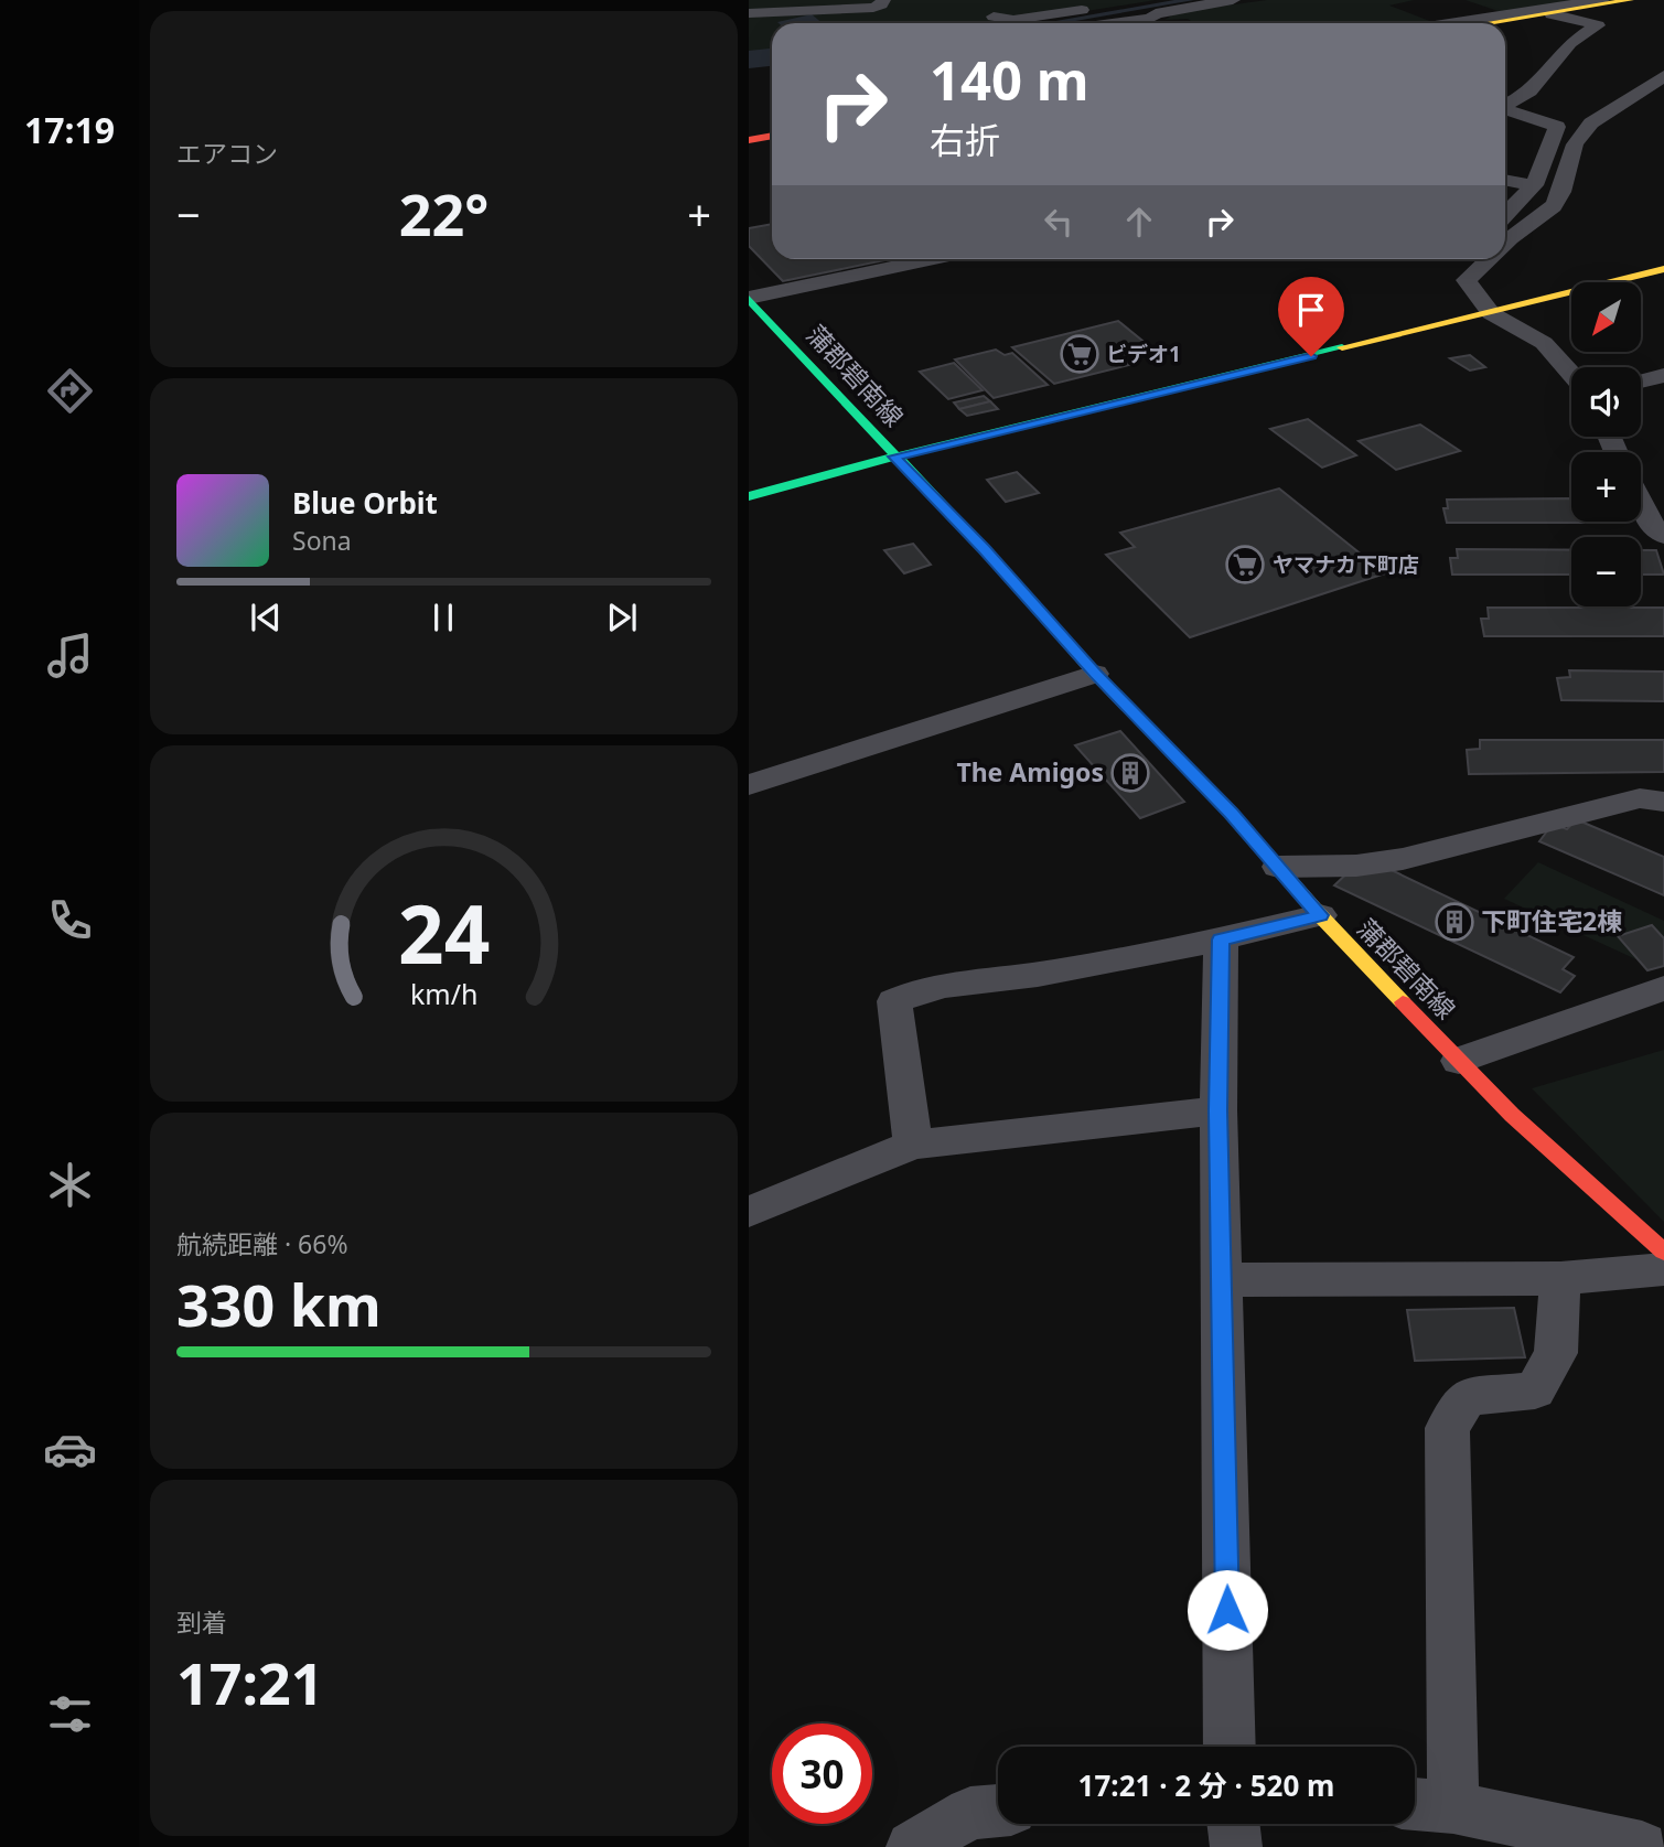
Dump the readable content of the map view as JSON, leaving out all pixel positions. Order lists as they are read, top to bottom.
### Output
{
  "streets": {
    "main road": ["蒲郡碧南線"]
  },
  "places": {
    "supermarket": ["ビデオ1", "ヤマナカ下町店"],
    "building": ["The Amigos", "下町住宅2棟"]
  },
  "north": "bottom left",
  "page": {
    "tabs": "17:19",
    "tile": [
      "エアコン",
      ["航続距離 · 66%", "330 km"],
      ["到着", "17:21"]
    ],
    "turn": ["140 m", "右折"],
    "heat": ["−", "22°", "+"],
    "map_buttons": ["+", "−"],
    "song": ["Blue Orbit", "Sona"],
    "limit": "30",
    "trip": "17:21 · 2 分 · 520 m",
    "gauge": ["24", "km/h"]
  }
}
